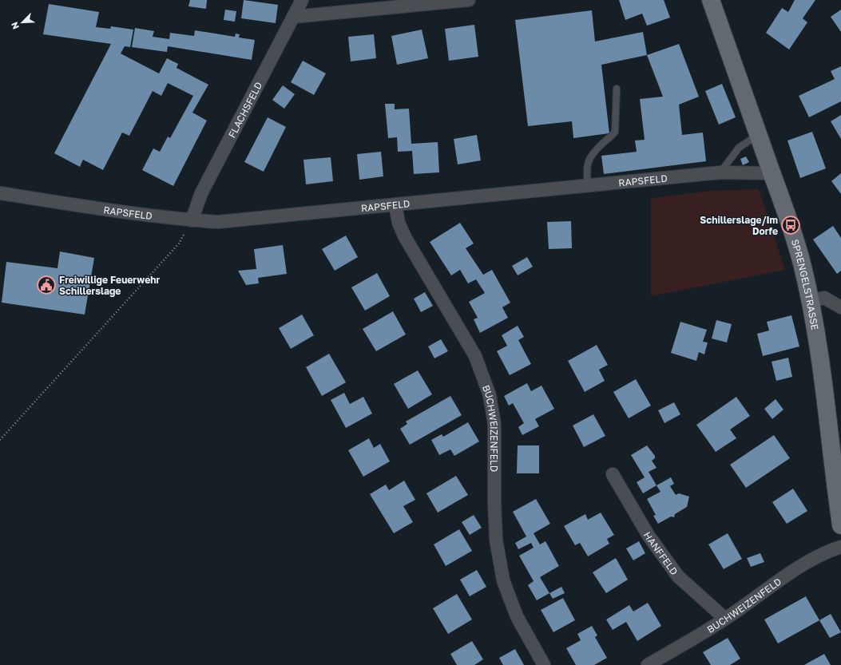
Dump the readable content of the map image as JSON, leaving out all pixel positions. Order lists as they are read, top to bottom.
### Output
{
  "streets": {
    "main road": ["SPRENGELSTRASSE"],
    "street": [
      "FLACHSFELD",
      "RAPSFELD",
      "BUCHWEIZENFELD",
      "HANFFELD"
    ]
  },
  "crossings": [
    ["FLACHSFELD", "RAPSFELD"],
    ["RAPSFELD", "SPRENGELSTRASSE"],
    ["RAPSFELD", "BUCHWEIZENFELD"],
    ["BUCHWEIZENFELD", "HANFFELD"]
  ],
  "places": {
    "bus stop": ["Schillerslage/Im Dorfe"],
    "public building": ["Freiwillige Feuerwehr Schillerslage"]
  },
  "north": "bottom left"
}
